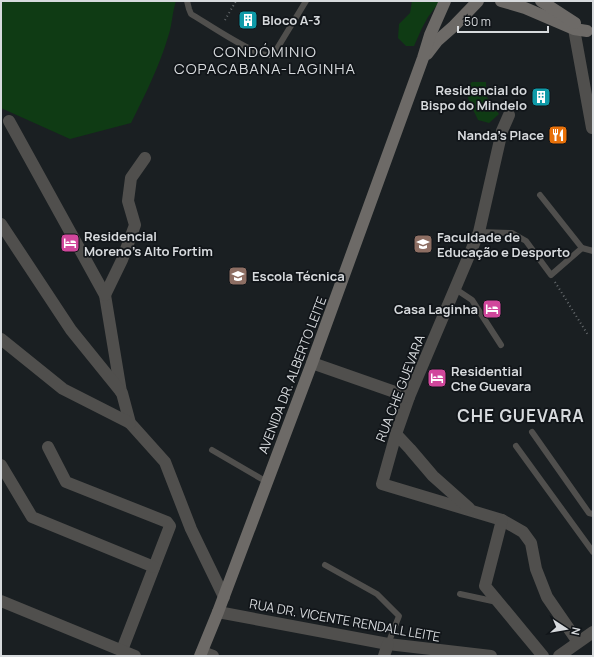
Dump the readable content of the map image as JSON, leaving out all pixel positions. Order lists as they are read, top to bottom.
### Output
{
  "streets": {
    "street": ["AVENIDA DR. ALBERTO LEITE", "RUA CHE GUEVARA", "RUA DR. VICENTE RENDALL LEITE"]
  },
  "crossings": [
    ["AVENIDA DR. ALBERTO LEITE", "RUA DR. VICENTE RENDALL LEITE"]
  ],
  "districts": ["CONDÓMINIO COPACABANA-LAGINHA", "CHE GUEVARA"],
  "places": {
    "building": ["Bloco A-3", "Residencial do Bispo do Mindelo"],
    "restaurant": ["Nanda’s Place"],
    "hotel": ["Residencial Moreno's Alto Fortim", "Casa Laginha", "Residential Che Guevara"],
    "school or university": ["Faculdade de Educação e Desporto", "Escola Técnica"]
  },
  "scale_bar": "50 m",
  "north": "right"
}
